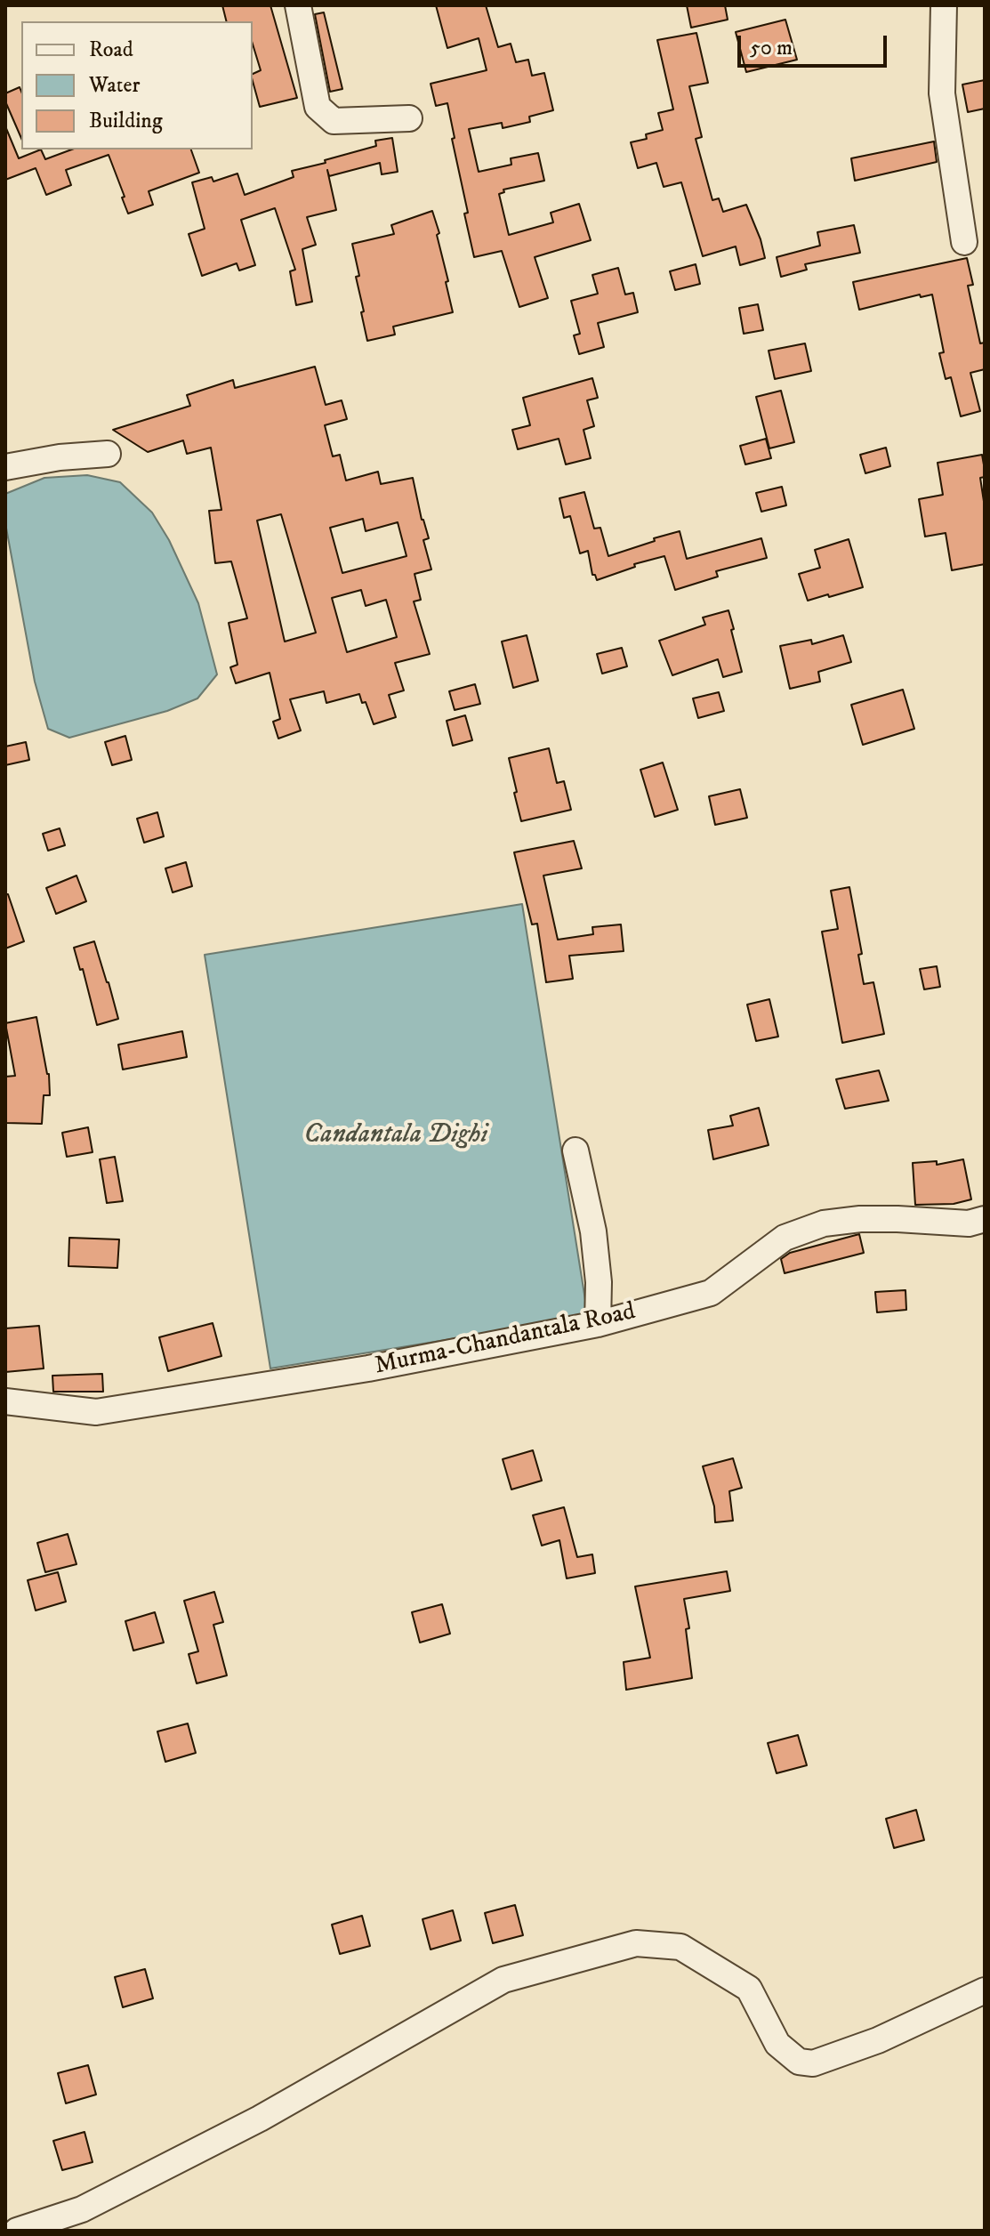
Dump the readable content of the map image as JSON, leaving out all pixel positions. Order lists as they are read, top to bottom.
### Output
{
  "streets": {
    "street": ["Murma-Chandantala Road"]
  },
  "water": ["Candantala Dighi"],
  "legend": ["Road", "Water", "Building"],
  "scale_bar": "50 m"
}
